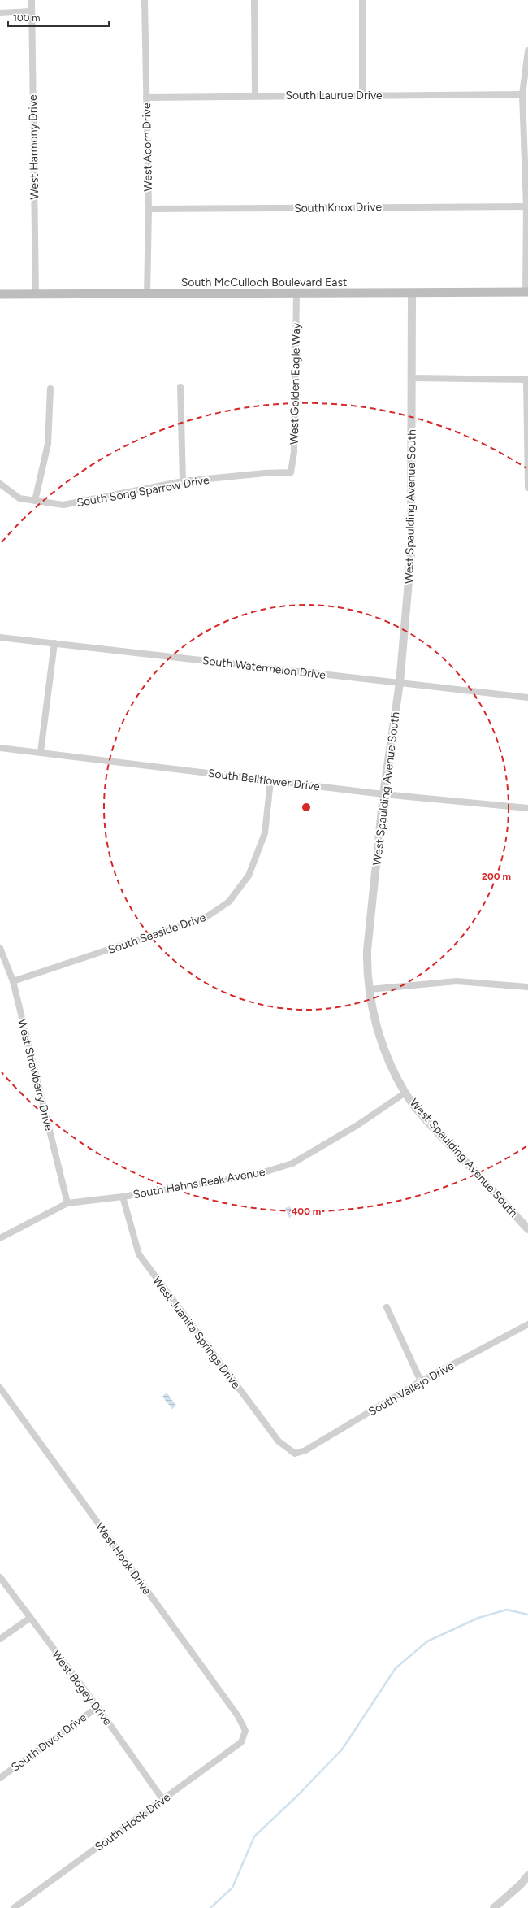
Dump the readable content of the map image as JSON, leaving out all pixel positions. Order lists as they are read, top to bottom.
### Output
{
  "streets": {
    "main road": ["South McCulloch Boulevard East"],
    "street": [
      "South Laurue Drive",
      "West Harmony Drive",
      "West Acorn Drive",
      "South Knox Drive",
      "West Golden Eagle Way",
      "South Song Sparrow Drive",
      "West Spaulding Avenue South",
      "South Watermelon Drive",
      "South Bellflower Drive",
      "South Seaside Drive",
      "West Strawberry Drive",
      "South Hahns Peak Avenue",
      "West Juanita Springs Drive",
      "South Vallejo Drive",
      "West Hook Drive",
      "West Bogey Drive",
      "South Divot Drive",
      "South Hook Drive"
    ]
  },
  "crossings": [
    ["South Laurue Drive", "West Acorn Drive"],
    ["West Harmony Drive", "South McCulloch Boulevard East"],
    ["West Acorn Drive", "South Knox Drive"],
    ["West Acorn Drive", "South McCulloch Boulevard East"],
    ["South McCulloch Boulevard East", "West Golden Eagle Way"],
    ["South McCulloch Boulevard East", "West Spaulding Avenue South"],
    ["West Golden Eagle Way", "South Song Sparrow Drive"],
    ["West Spaulding Avenue South", "South Watermelon Drive"],
    ["West Spaulding Avenue South", "South Bellflower Drive"],
    ["West Spaulding Avenue South", "South Hahns Peak Avenue"],
    ["South Bellflower Drive", "South Seaside Drive"],
    ["South Seaside Drive", "West Strawberry Drive"],
    ["West Strawberry Drive", "South Hahns Peak Avenue"],
    ["South Hahns Peak Avenue", "West Juanita Springs Drive"],
    ["West Juanita Springs Drive", "South Vallejo Drive"],
    ["West Hook Drive", "South Hook Drive"],
    ["West Bogey Drive", "South Divot Drive"],
    ["West Bogey Drive", "South Hook Drive"]
  ],
  "scale_bar": "100 m",
  "rings": ["200 m", "400 m"]
}
